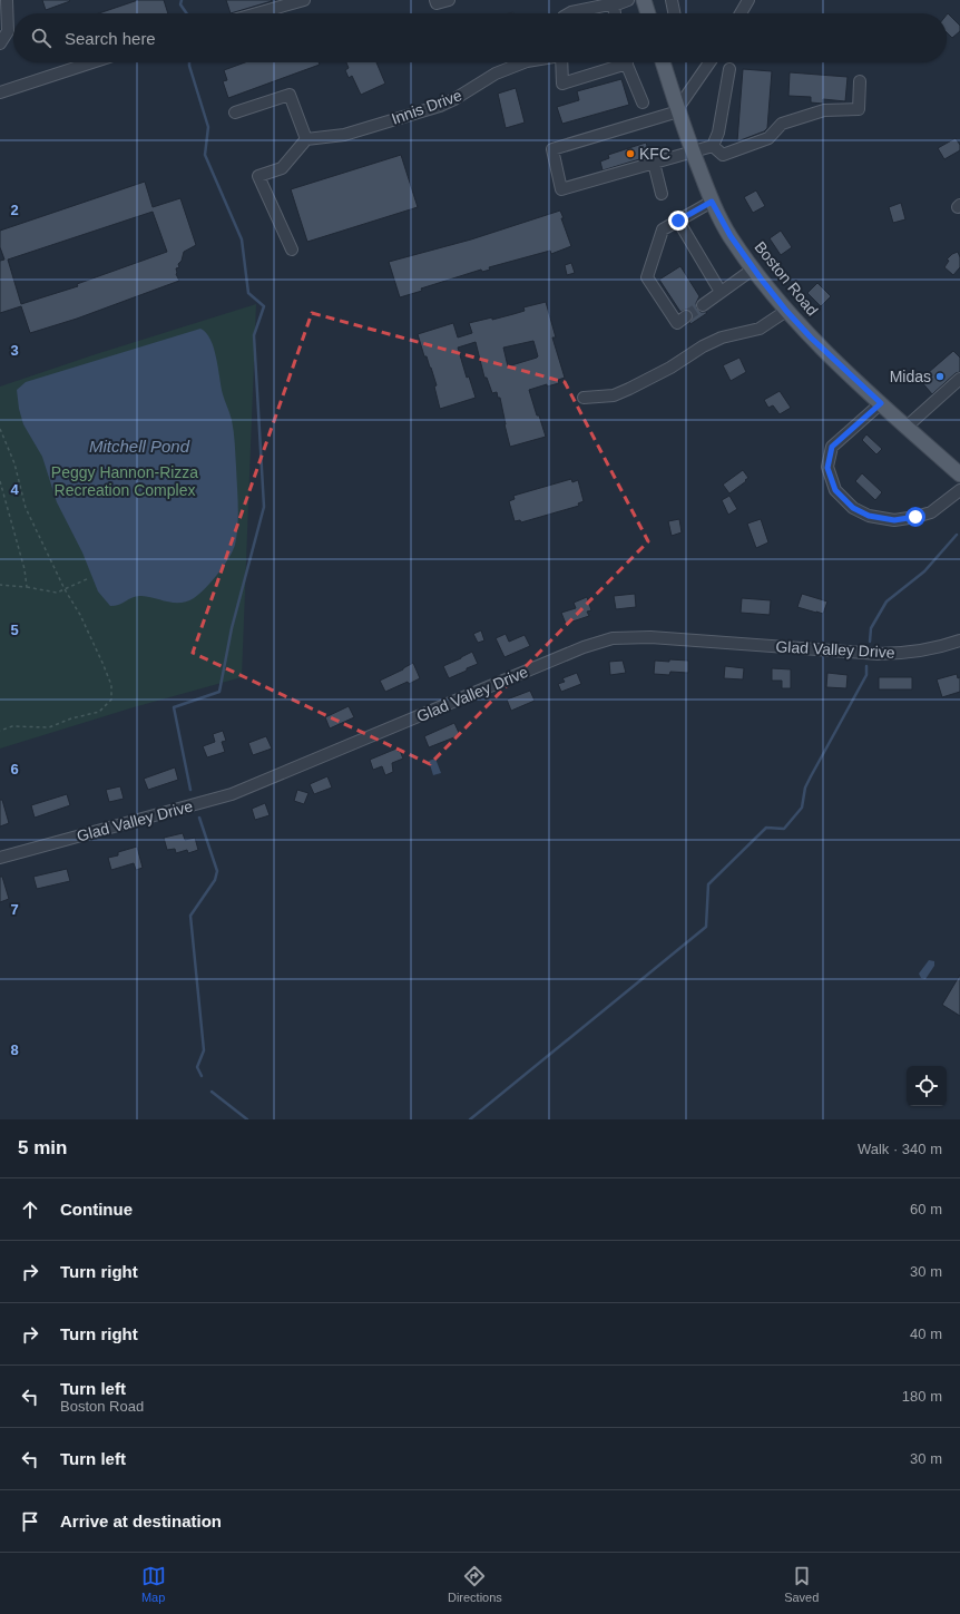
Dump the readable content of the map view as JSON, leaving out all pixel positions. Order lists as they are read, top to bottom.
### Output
{
  "streets": {
    "main road": ["Boston Road"],
    "street": ["Innis Drive", "Glad Valley Drive"]
  },
  "water": ["Mitchell Pond"],
  "parks": ["Peggy Hannon-Rizza Recreation Complex"],
  "places": ["KFC", "Midas"],
  "page": {
    "search": "Search here",
    "heading": ["5 min", "Walk · 340 m"],
    "list": [
      ["Continue", "60 m"],
      ["Turn right", "30 m"],
      ["Turn right", "40 m"],
      ["Turn left", "Boston Road", "180 m"],
      ["Turn left", "30 m"],
      "Arrive at destination"
    ],
    "nav": ["Map", "Directions", "Saved"]
  },
  "grid": {
    "rows": [
      "2",
      "3",
      "4",
      "5",
      "6",
      "7",
      "8"
    ]
  }
}
